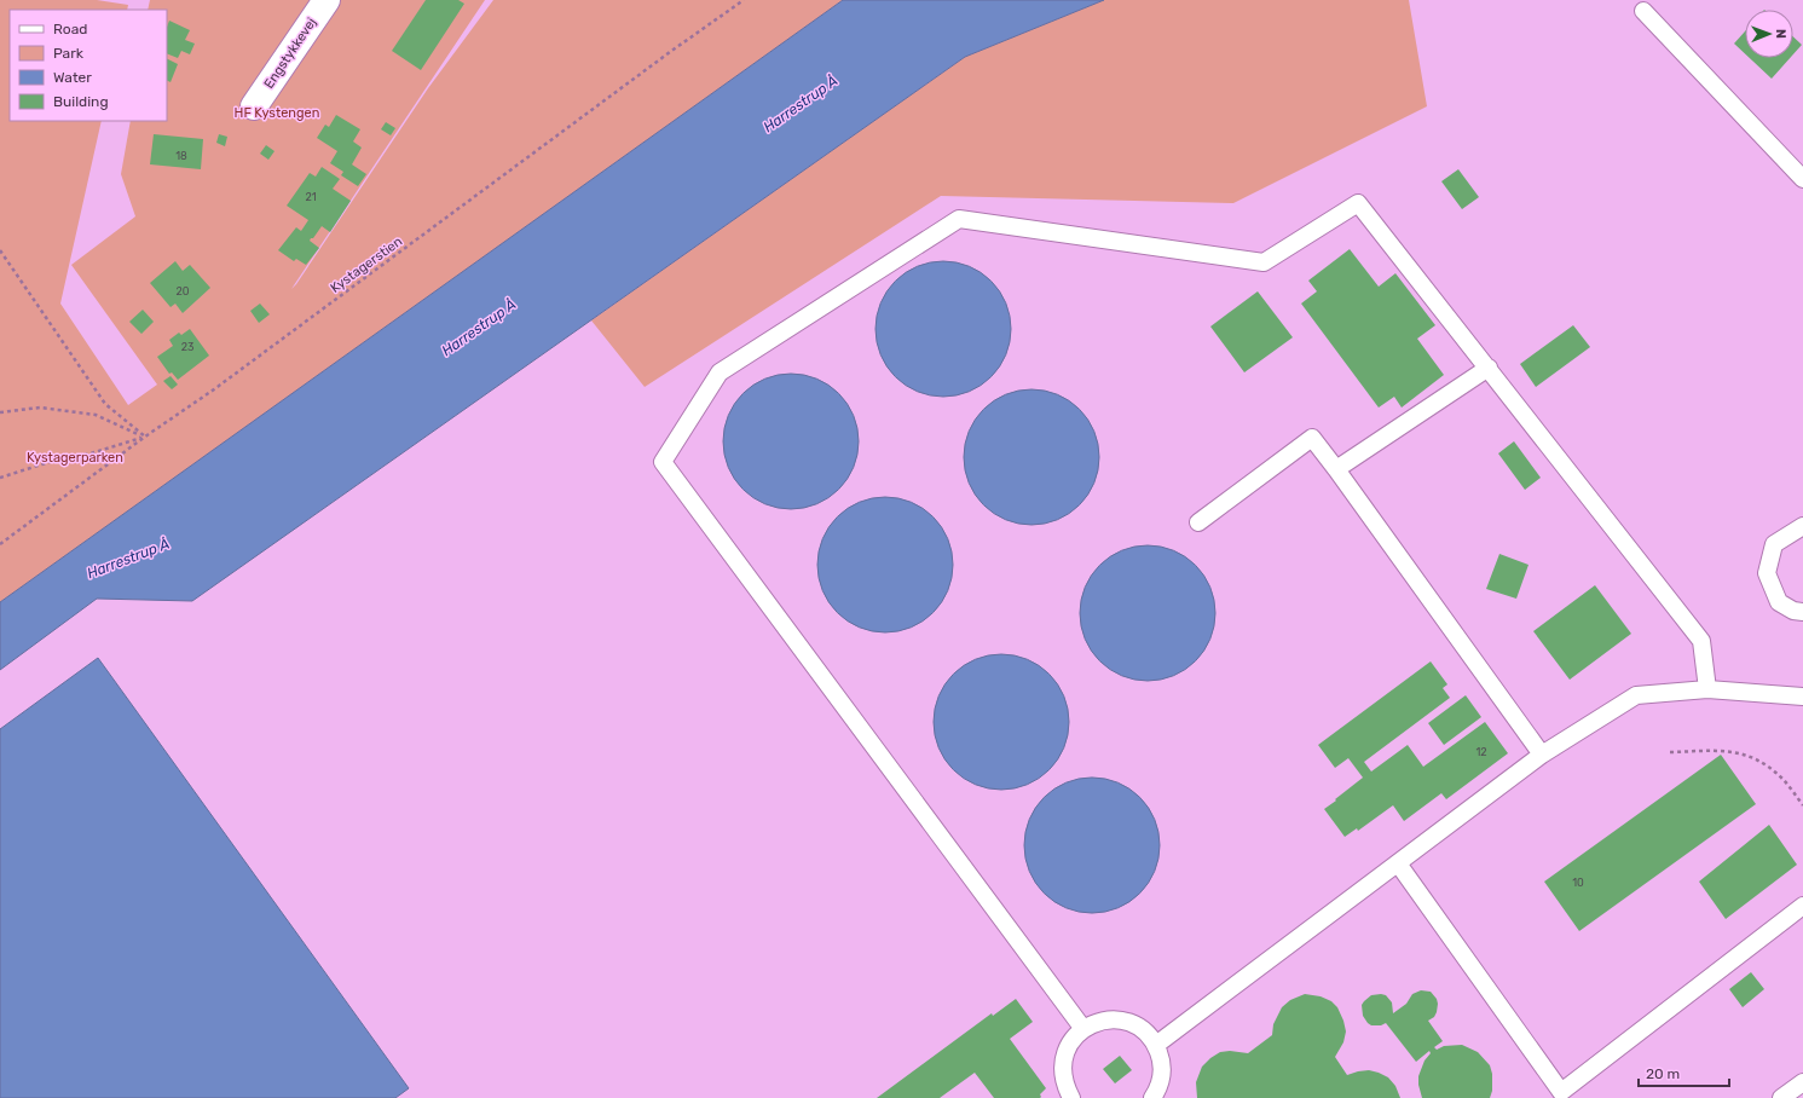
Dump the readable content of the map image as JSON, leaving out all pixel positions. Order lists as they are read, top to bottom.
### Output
{
  "streets": {
    "street": ["Engstykkevej"],
    "path": ["Kystagerstien"]
  },
  "water": ["Harrestrup Å"],
  "parks": ["HF Kystengen", "Kystagerparken"],
  "house_numbers": [
    "18",
    "21",
    "20",
    "23",
    "12",
    "10"
  ],
  "legend": [
    "Road",
    "Park",
    "Water",
    "Building"
  ],
  "scale_bar": "20 m",
  "north": "right"
}
